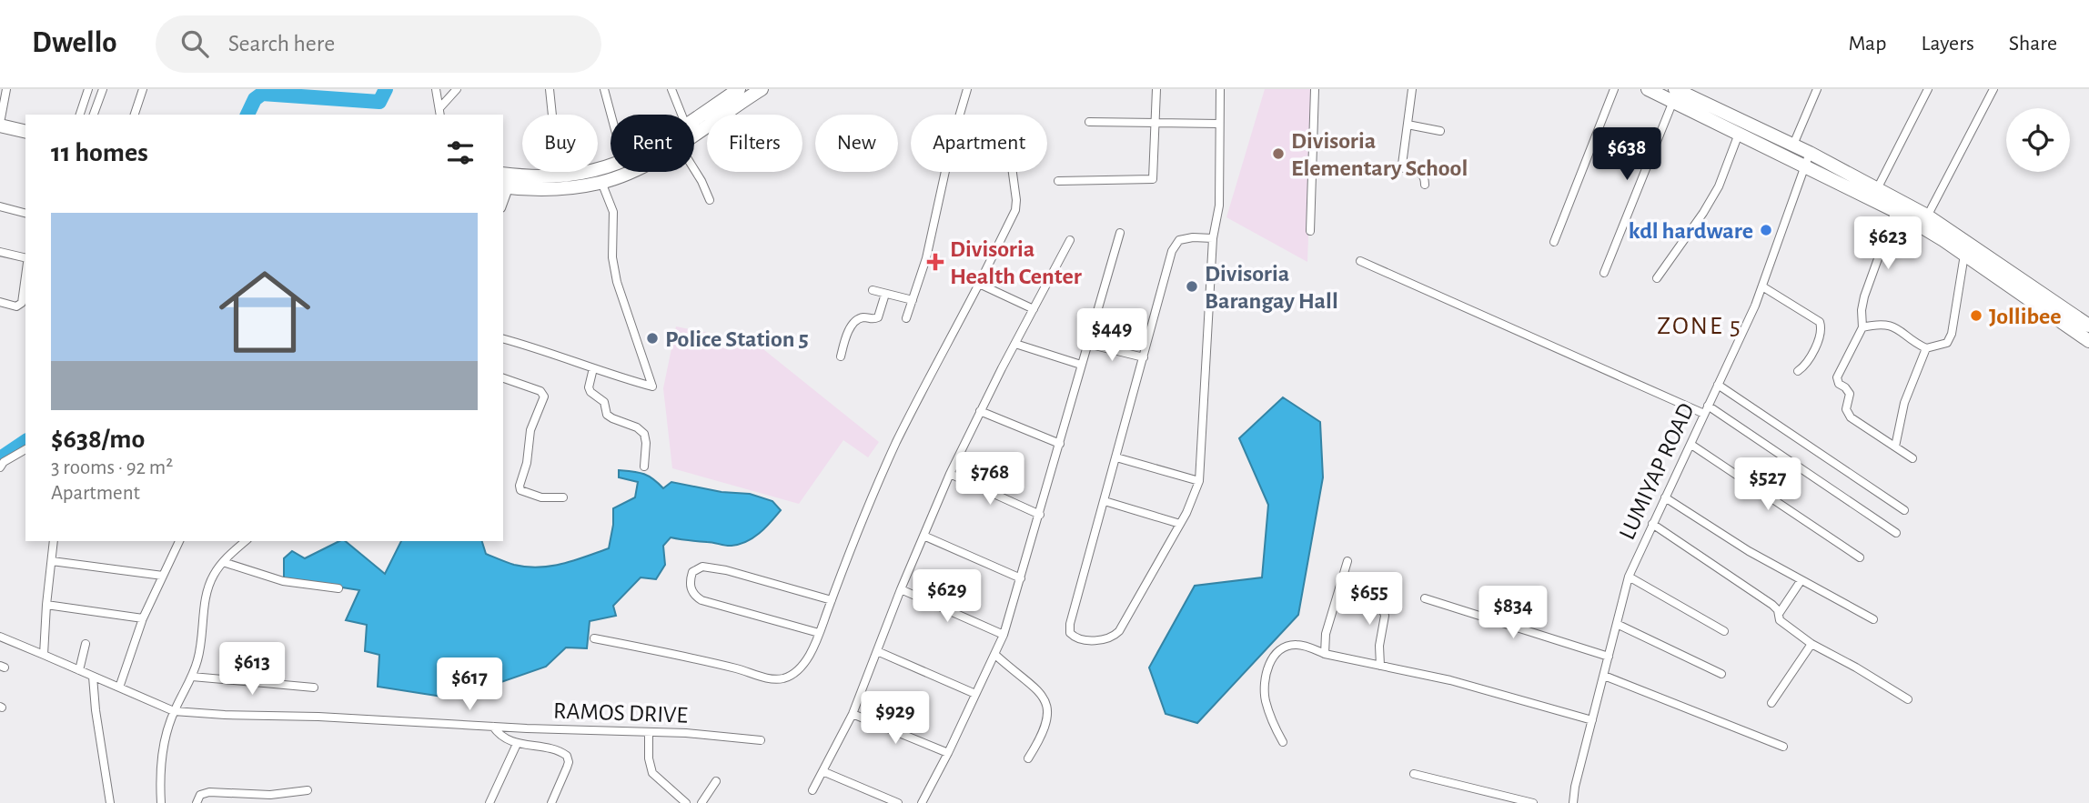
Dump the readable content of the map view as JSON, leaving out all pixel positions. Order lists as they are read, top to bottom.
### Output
{
  "streets": {
    "street": ["LUMIYAP ROAD", "RAMOS DRIVE"]
  },
  "districts": ["ZONE 5"],
  "places": {
    "other": [
      "Divisoria Elementary School",
      "kdl hardware",
      "Divisoria Barangay Hall",
      "Jollibee",
      "Police Station 5"
    ],
    "health": ["Divisoria Health Center"]
  },
  "page": {
    "header": "Dwello",
    "search": "Search here",
    "nav": ["Map", "Layers", "Share"],
    "chip": [
      "Buy",
      "Rent",
      "Filters",
      "New",
      "Apartment"
    ],
    "heading": "11 homes",
    "price": [
      "$638",
      "$623",
      "$449",
      "$768",
      "$527",
      "$629",
      "$655",
      "$834",
      "$613",
      "$617",
      "$929"
    ],
    "list": [
      {
        "name": "$638/mo",
        "note": "3 rooms · 92 m² · Apartment"
      }
    ]
  }
}
